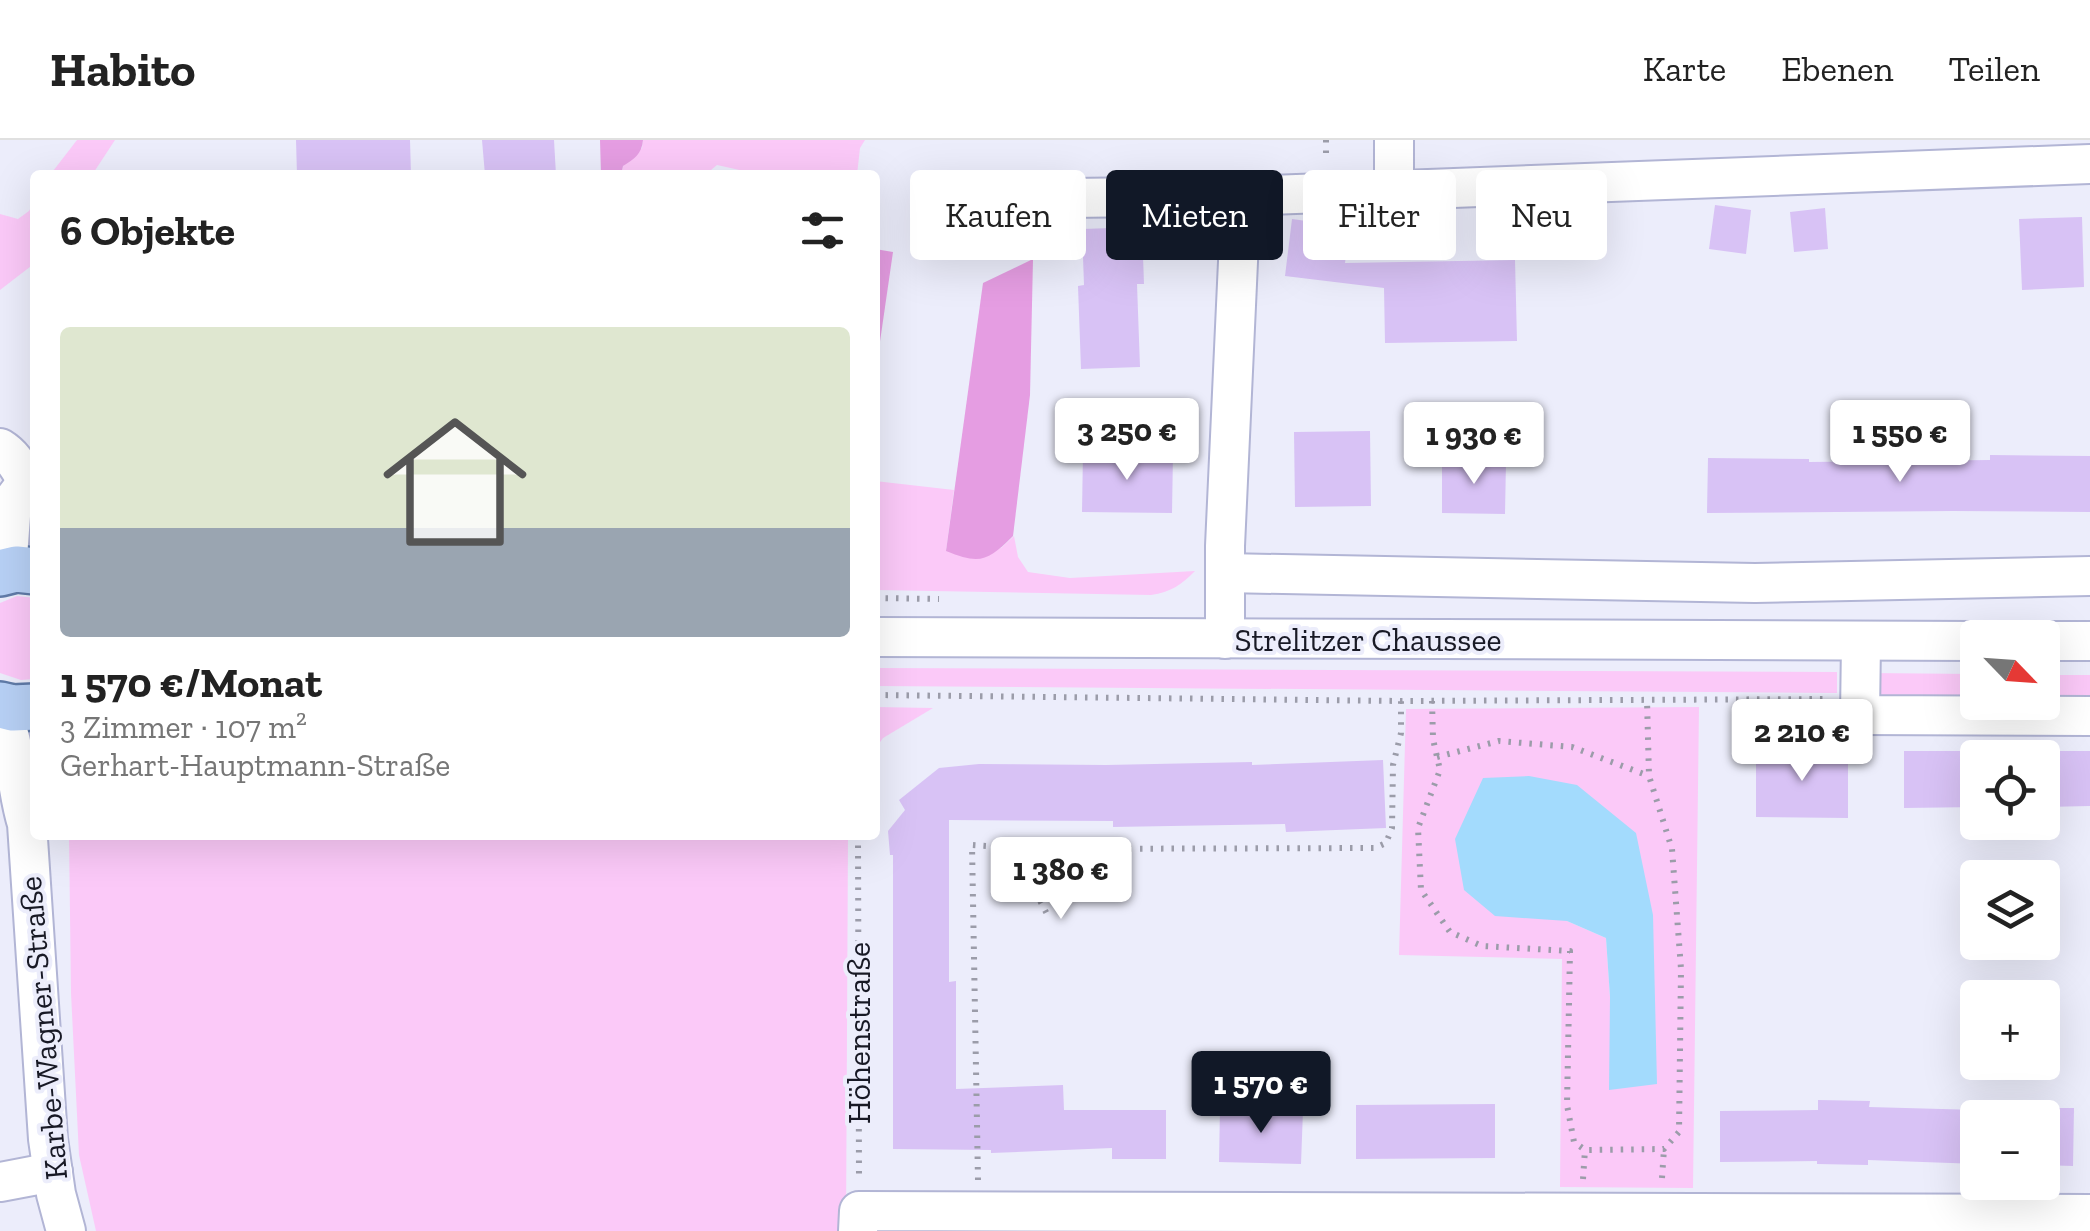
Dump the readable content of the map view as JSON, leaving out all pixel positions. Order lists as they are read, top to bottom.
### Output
{
  "streets": {
    "street": ["Strelitzer Chaussee", "Karbe-Wagner-Straße"],
    "path": ["Höhenstraße"]
  },
  "north": "bottom right",
  "page": {
    "header": "Habito",
    "nav": ["Karte", "Ebenen", "Teilen"],
    "chip": [
      "Kaufen",
      "Mieten",
      "Filter",
      "Neu"
    ],
    "heading": "6 Objekte",
    "list": [
      {
        "name": "1 570 €/Monat",
        "note": "3 Zimmer · 107 m² · Gerhart-Hauptmann-Straße"
      }
    ],
    "price": [
      "3 250 €",
      "1 550 €",
      "1 930 €",
      "2 210 €",
      "1 380 €",
      "1 570 €"
    ],
    "map_buttons": ["+", "−"]
  }
}
